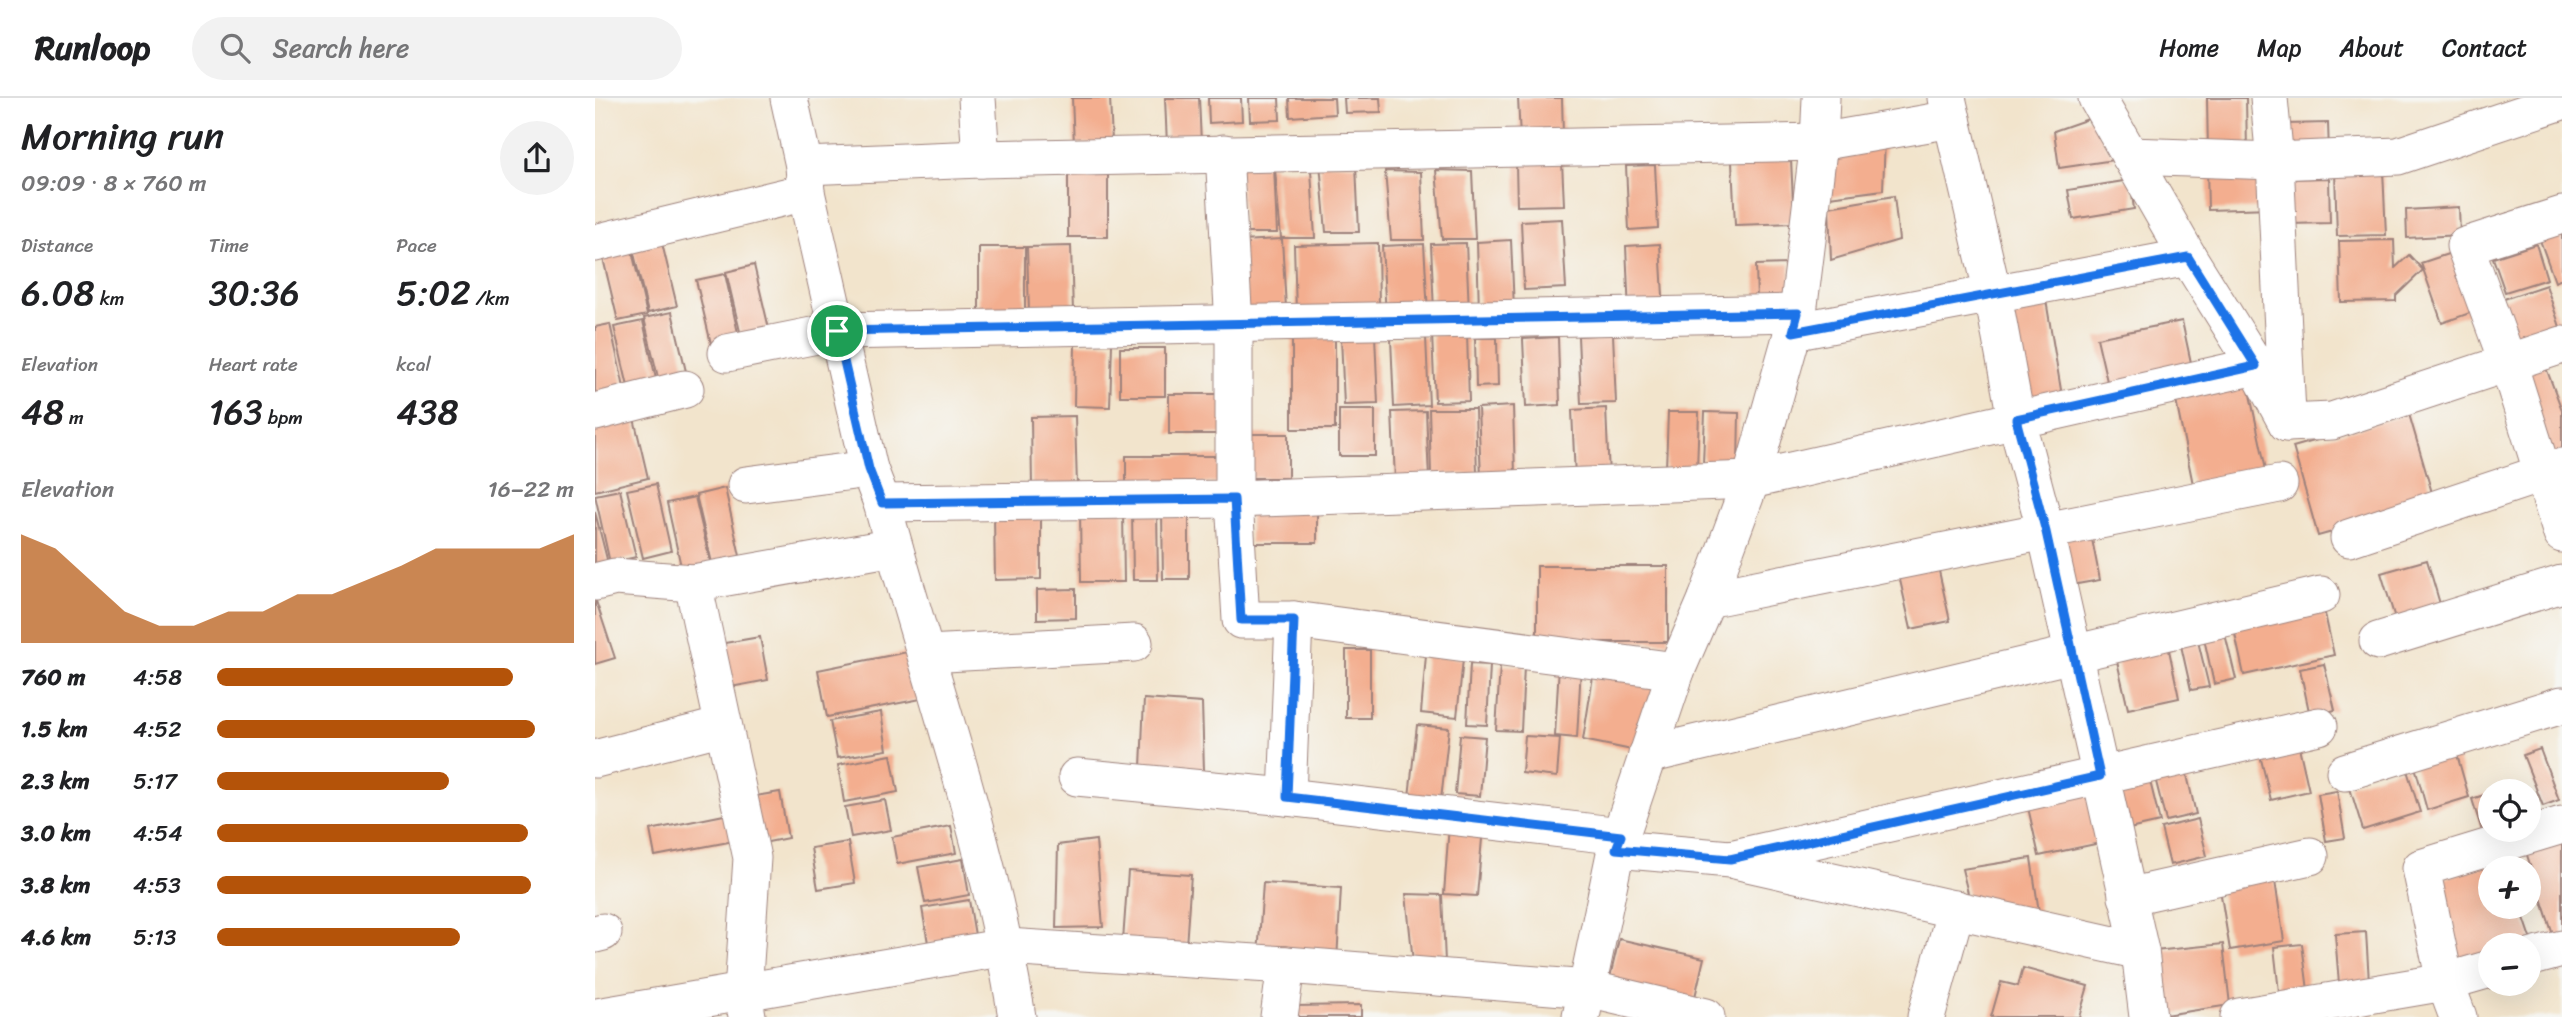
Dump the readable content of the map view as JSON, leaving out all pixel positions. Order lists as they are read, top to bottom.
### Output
{
  "page": {
    "header": "Runloop",
    "search": "Search here",
    "nav": [
      "Home",
      "Map",
      "About",
      "Contact"
    ],
    "heading": ["Morning run", "09:09 · 8 × 760 m"],
    "stats": [
      ["Distance", "6.08 km"],
      ["Time", "30:36"],
      ["Pace", "5:02 /km"],
      ["Elevation", "48 m"],
      ["Heart rate", "163 bpm"],
      ["kcal", "438"]
    ],
    "chart": ["Elevation", "16–22 m"],
    "list": [
      {
        "name": "760 m",
        "note": "4:58"
      },
      {
        "name": "1.5 km",
        "note": "4:52"
      },
      {
        "name": "2.3 km",
        "note": "5:17"
      },
      {
        "name": "3.0 km",
        "note": "4:54"
      },
      {
        "name": "3.8 km",
        "note": "4:53"
      },
      {
        "name": "4.6 km",
        "note": "5:13"
      }
    ],
    "map_buttons": ["+", "−"]
  }
}
